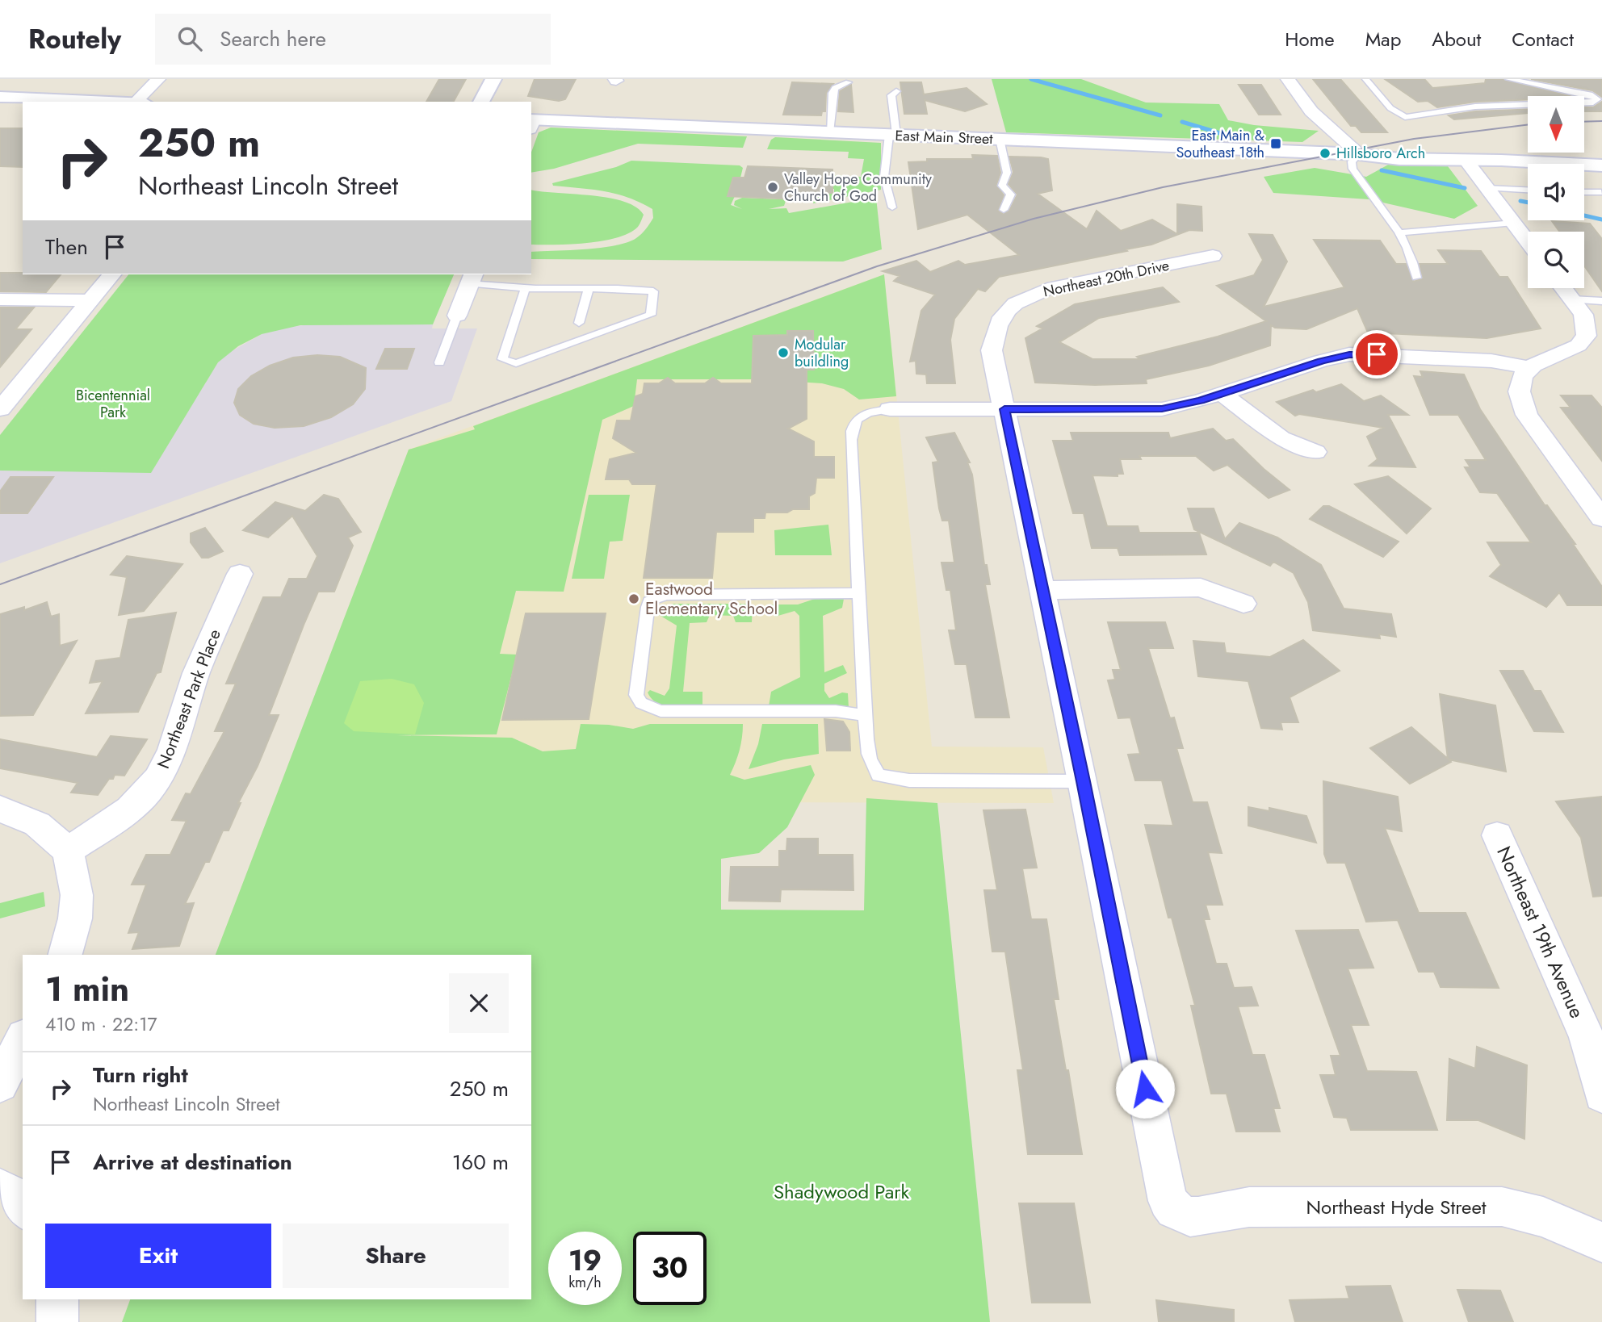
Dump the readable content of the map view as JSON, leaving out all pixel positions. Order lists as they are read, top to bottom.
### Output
{
  "streets": {
    "main road": ["East Main Street"],
    "street": [
      "Northeast 20th Drive",
      "Northeast Park Place",
      "Northeast 19th Avenue",
      "Northeast Hyde Street"
    ]
  },
  "crossings": [
    ["Northeast 20th Drive", "Northeast Hyde Street"]
  ],
  "parks": ["Bicentennial Park", "Shadywood Park"],
  "places": {
    "transit": ["East Main & Southeast 18th"],
    "other": [
      "Hillsboro Arch",
      "Valley Hope Community Church of God",
      "Modular buildling",
      "Eastwood Elementary School"
    ]
  },
  "north": "bottom",
  "page": {
    "header": "Routely",
    "search": "Search here",
    "nav": [
      "Home",
      "Map",
      "About",
      "Contact"
    ],
    "turn": ["250 m", "Northeast Lincoln Street"],
    "then": "Then",
    "heading": ["1 min", "410 m · 22:17"],
    "list": [
      {
        "name": "Turn right",
        "note": "Northeast Lincoln Street",
        "value": "250 m"
      },
      {
        "name": "Arrive at destination",
        "value": "160 m"
      }
    ],
    "buttons": ["Exit", "Share"],
    "speed": "19 km/h",
    "limit": "30"
  }
}
